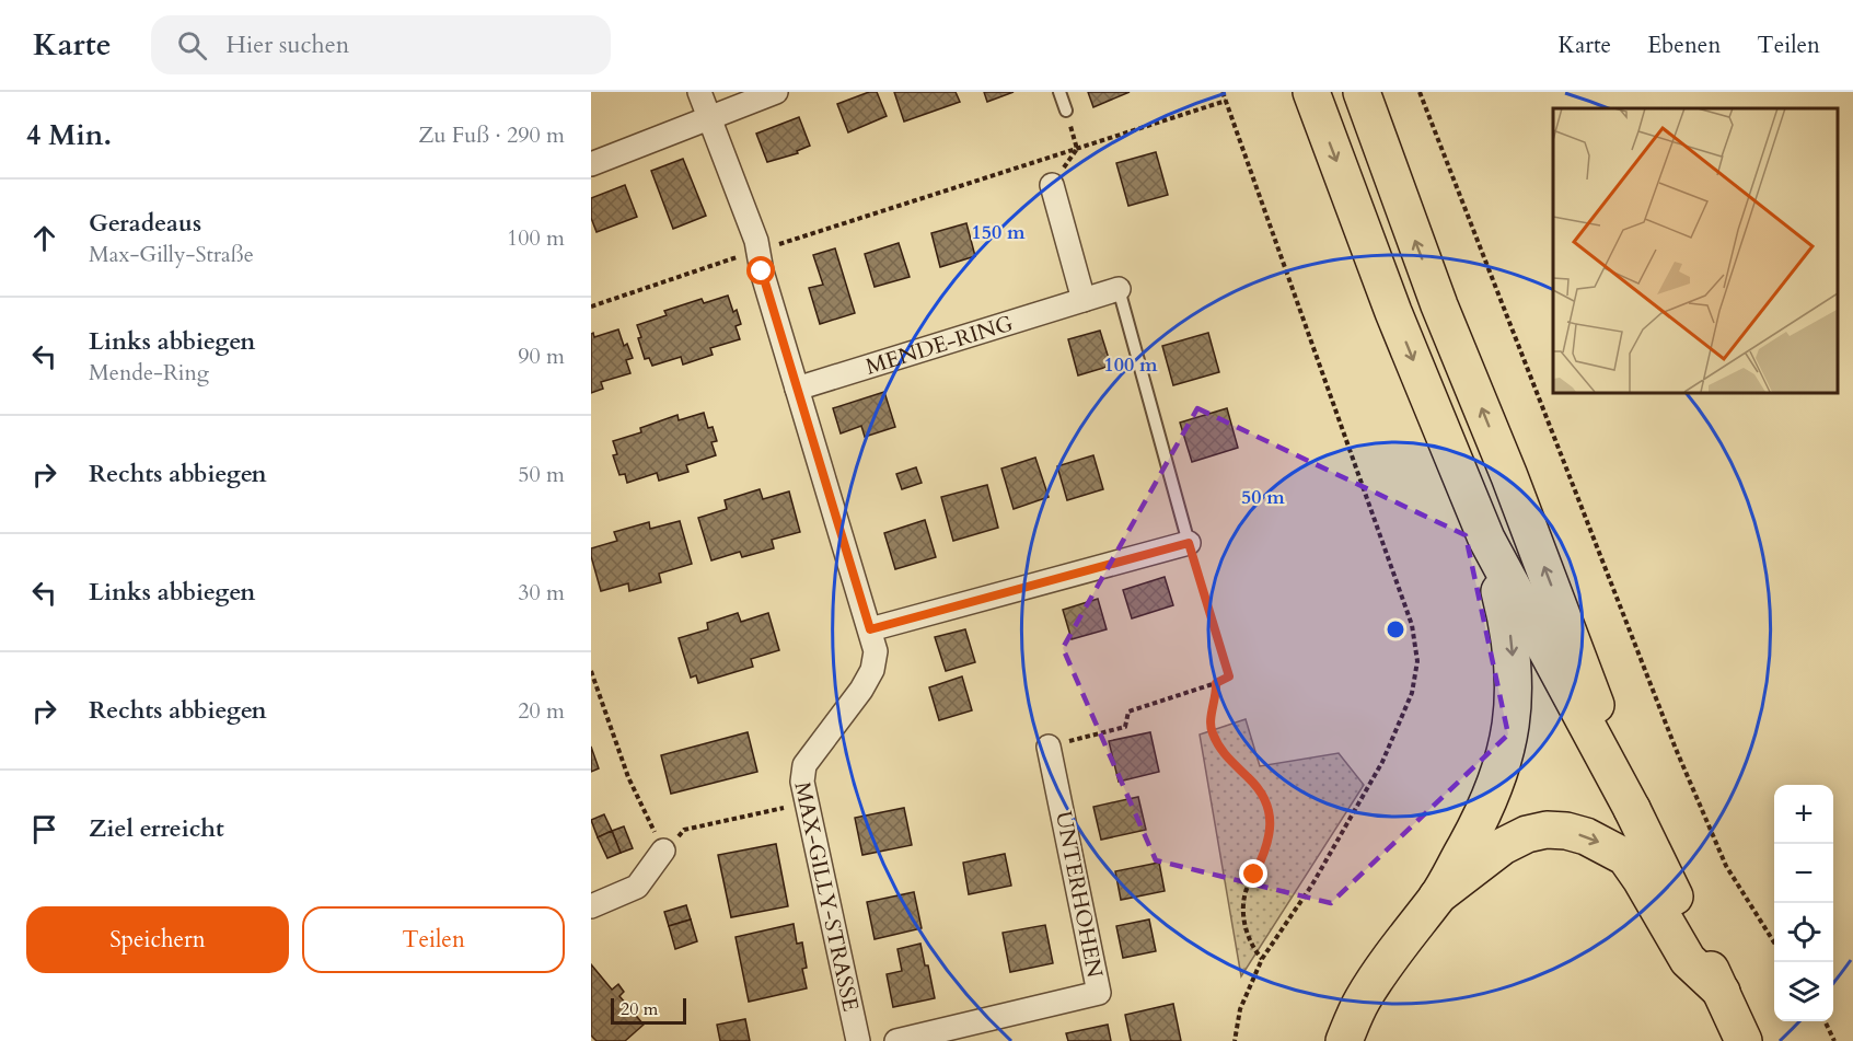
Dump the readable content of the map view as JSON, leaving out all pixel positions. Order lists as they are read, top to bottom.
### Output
{
  "streets": {
    "street": ["MENDE-RING", "UNTERHOHEN", "MAX-GILLY-STRASSE"]
  },
  "crossings": [
    ["MENDE-RING", "MAX-GILLY-STRASSE"]
  ],
  "scale_bar": "20 m",
  "page": {
    "header": "Karte",
    "search": "Hier suchen",
    "nav": ["Karte", "Ebenen", "Teilen"],
    "heading": ["4 Min.", "Zu Fuß · 290 m"],
    "list": [
      ["Geradeaus", "Max-Gilly-Straße", "100 m"],
      ["Links abbiegen", "Mende-Ring", "90 m"],
      ["Rechts abbiegen", "50 m"],
      ["Links abbiegen", "30 m"],
      ["Rechts abbiegen", "20 m"],
      "Ziel erreicht"
    ],
    "map_buttons": ["+", "−"],
    "buttons": ["Speichern", "Teilen"],
    "scale": "20 m"
  },
  "rings": ["150 m", "100 m", "50 m"]
}
